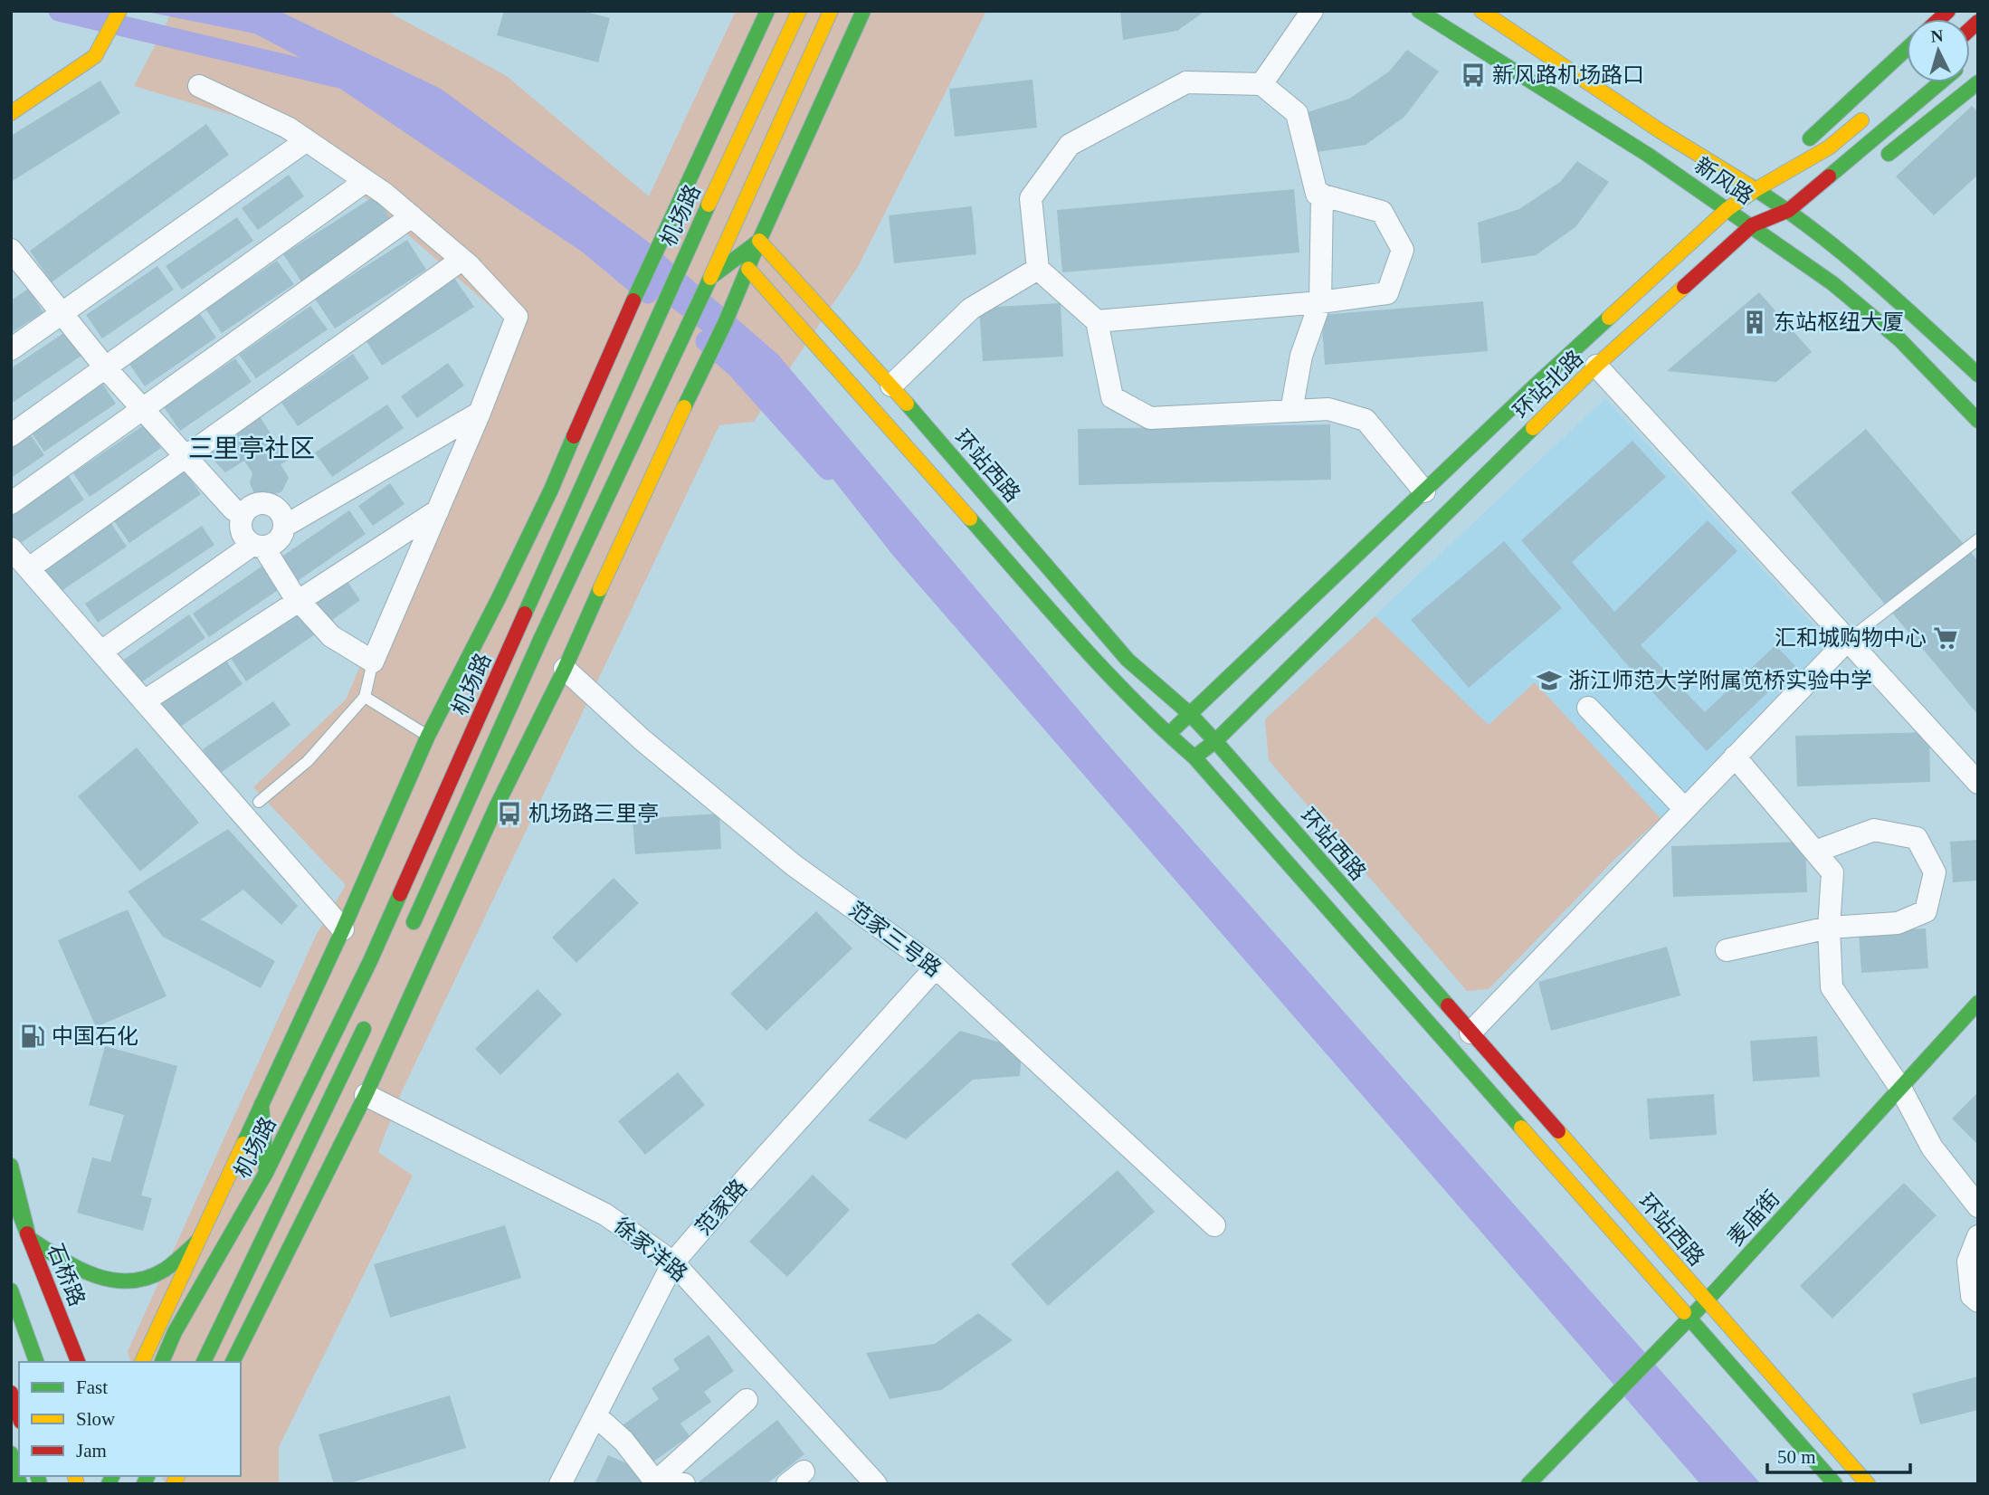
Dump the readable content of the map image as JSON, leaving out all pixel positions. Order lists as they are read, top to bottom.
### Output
{
  "streets": {
    "main road": [
      "新风路",
      "机场路",
      "环站北路",
      "环站西路",
      "麦庙街",
      "石桥路"
    ],
    "street": ["范家三号路", "范家路", "徐家洋路"]
  },
  "crossings": [
    ["新风路", "环站北路"],
    ["环站北路", "环站西路"],
    ["环站西路", "麦庙街"],
    ["范家三号路", "范家路"],
    ["范家路", "徐家洋路"]
  ],
  "districts": ["三里亭社区"],
  "places": {
    "bus stop": ["新风路机场路口", "机场路三里亭"],
    "building": ["东站枢纽大厦"],
    "supermarket": ["汇和城购物中心"],
    "school or university": ["浙江师范大学附属笕桥实验中学"],
    "fuel station": ["中国石化"]
  },
  "legend": ["Fast", "Slow", "Jam"],
  "scale_bar": "50 m",
  "north": "top"
}
